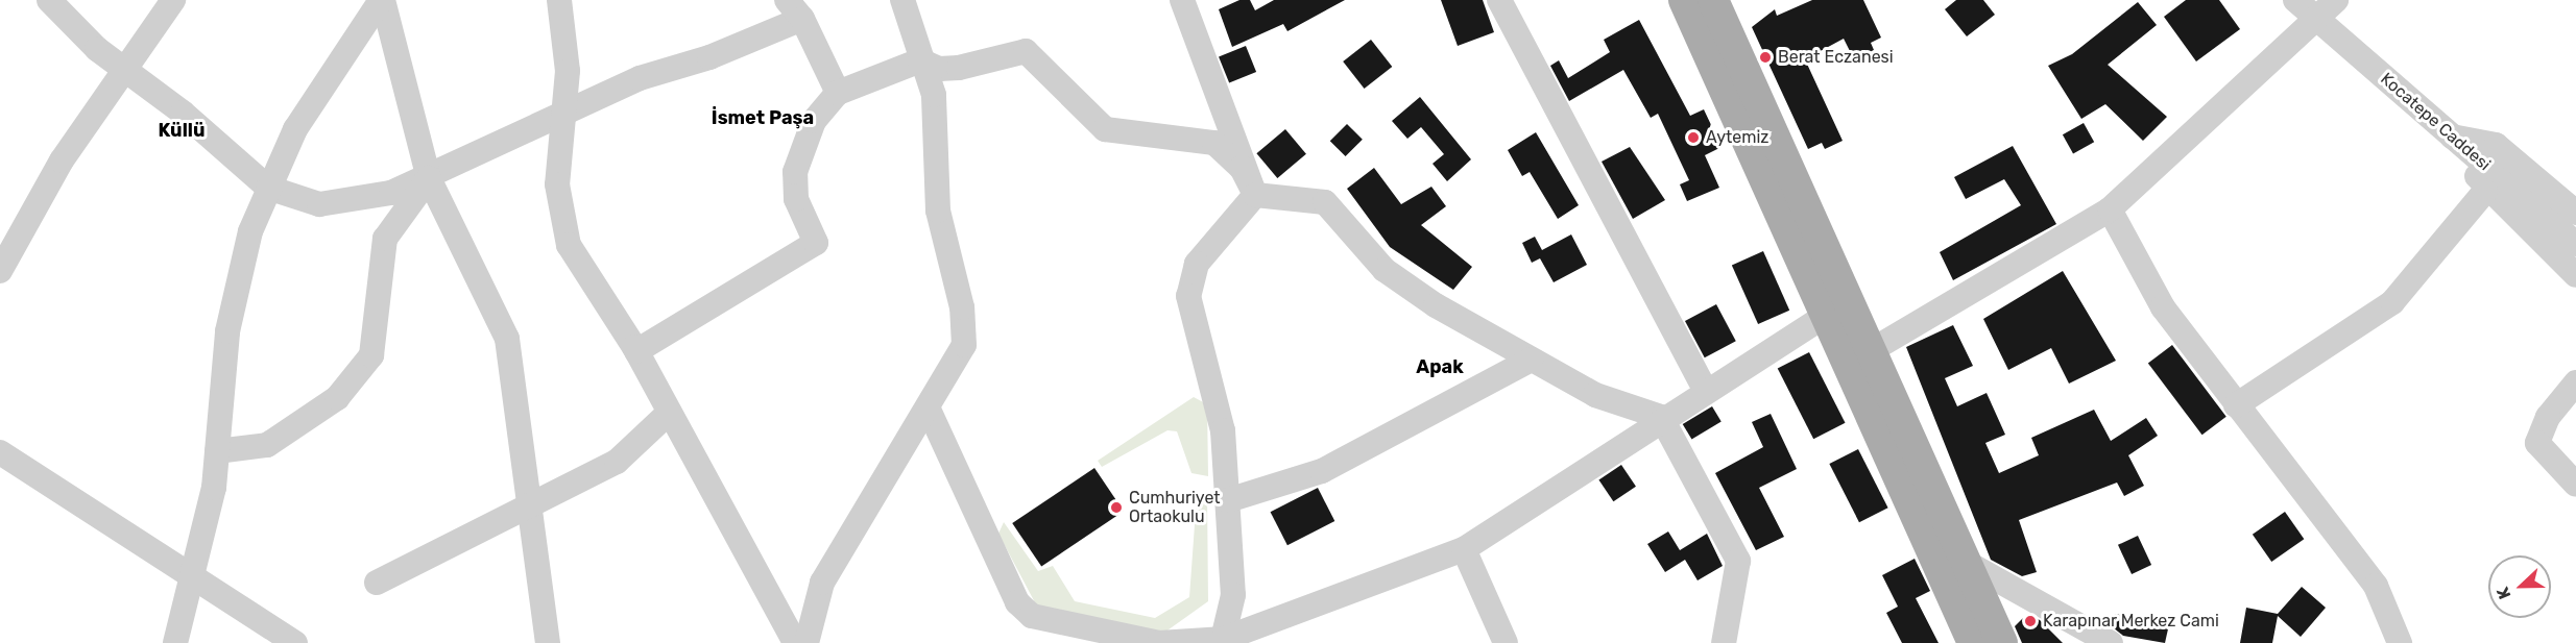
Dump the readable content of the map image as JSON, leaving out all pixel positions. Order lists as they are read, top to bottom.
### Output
{
  "streets": {
    "street": ["Kocatepe Caddesi"]
  },
  "districts": ["İsmet Paşa", "Küllü", "Apak"],
  "places": [
    "Berat Eczanesi",
    "Aytemiz",
    "Cumhuriyet Ortaokulu",
    "Karapınar Merkez Cami"
  ],
  "north": "left"
}
